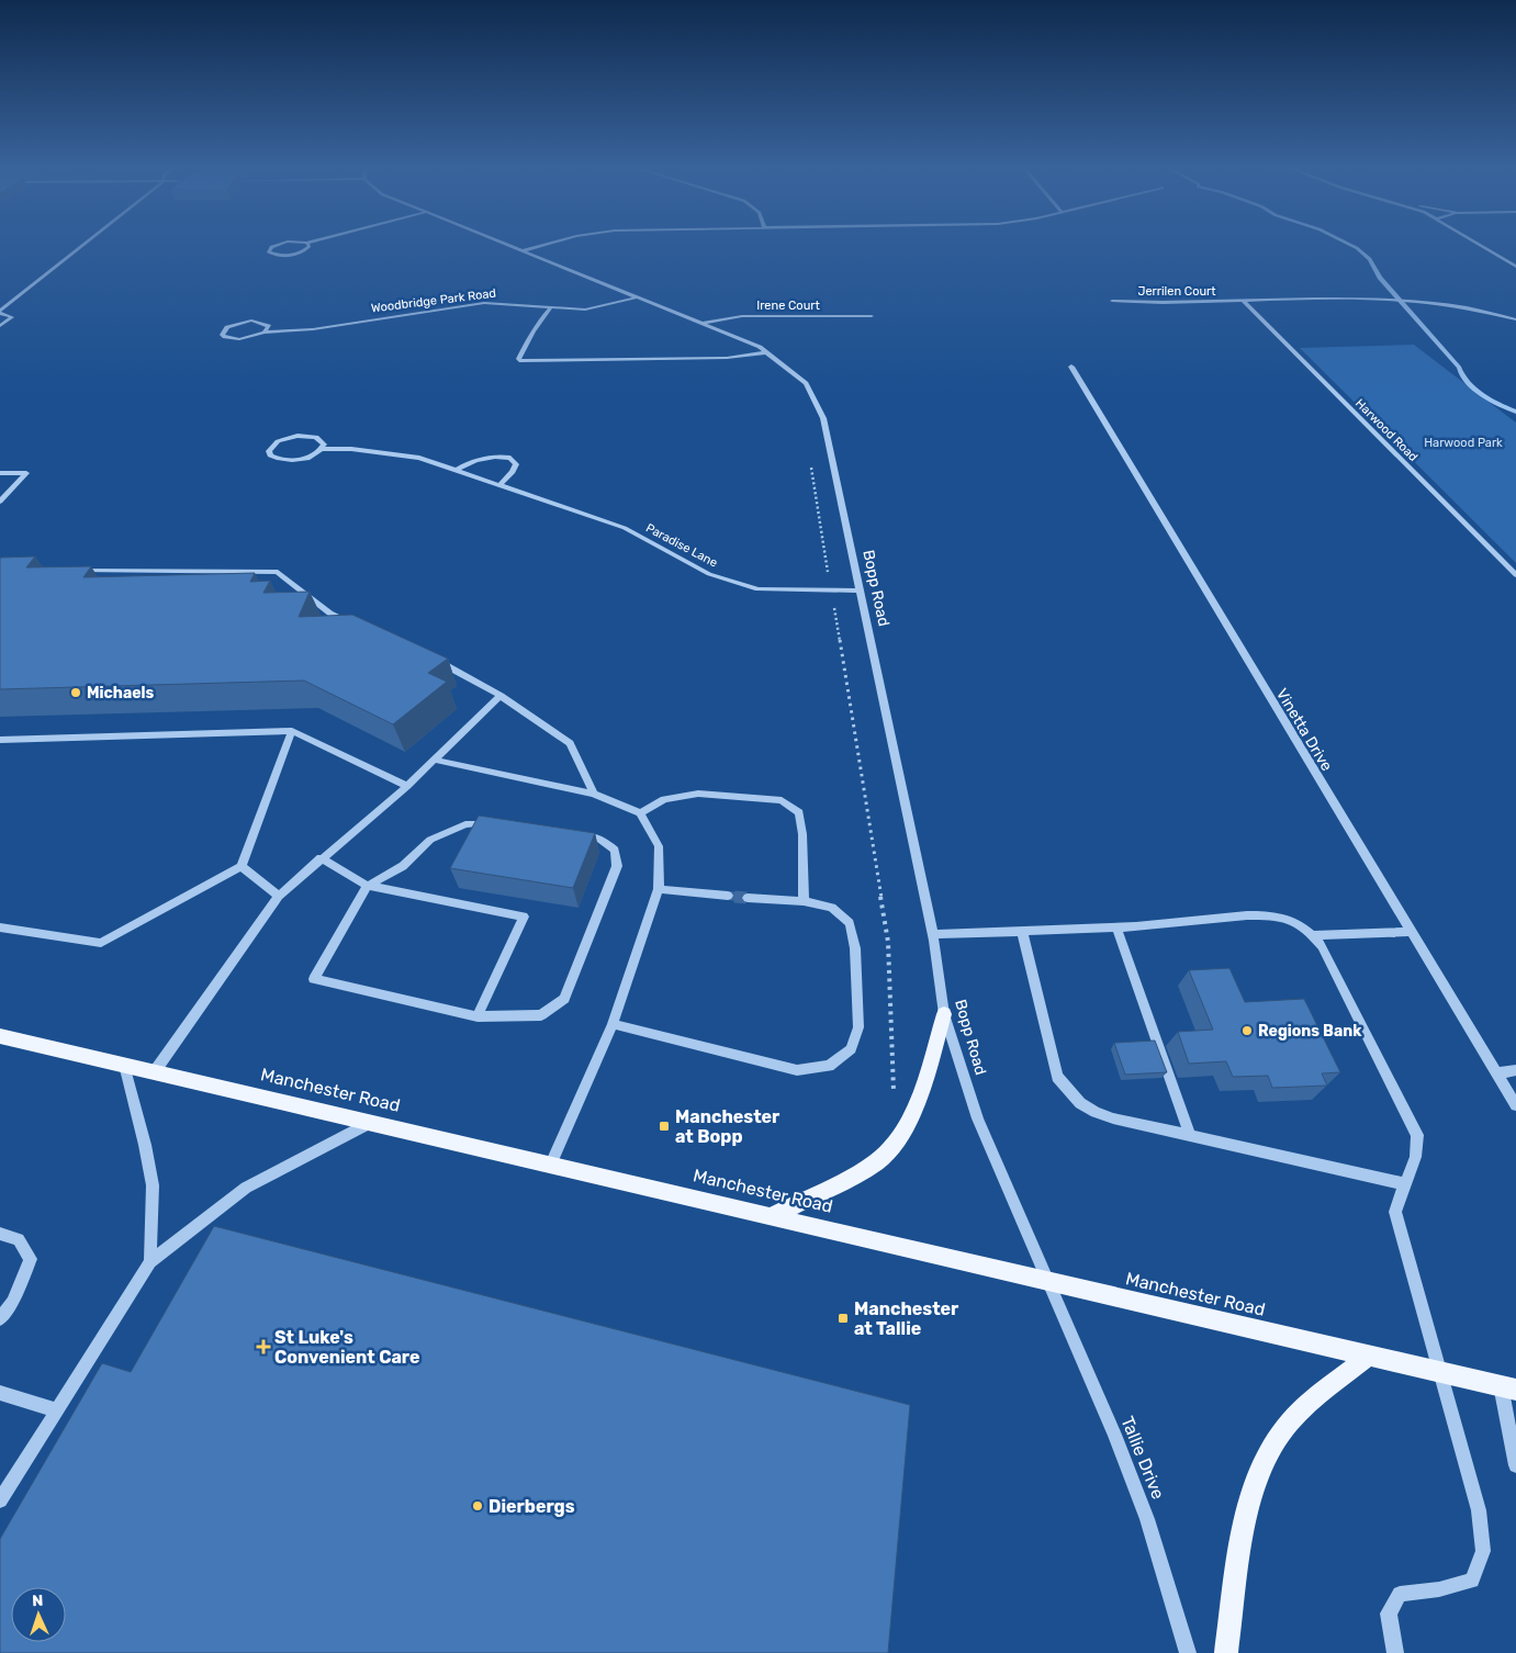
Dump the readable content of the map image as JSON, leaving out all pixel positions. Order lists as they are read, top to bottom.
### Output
{
  "streets": {
    "main road": ["Manchester Road"],
    "street": [
      "Jerrilen Court",
      "Woodbridge Park Road",
      "Irene Court",
      "Harwood Road",
      "Paradise Lane",
      "Bopp Road",
      "Vinetta Drive",
      "Tallie Drive"
    ]
  },
  "crossings": [
    ["Jerrilen Court", "Harwood Road"],
    ["Woodbridge Park Road", "Bopp Road"],
    ["Irene Court", "Bopp Road"],
    ["Paradise Lane", "Bopp Road"],
    ["Bopp Road", "Manchester Road"],
    ["Bopp Road", "Tallie Drive"],
    ["Manchester Road", "Tallie Drive"]
  ],
  "parks": ["Harwood Park"],
  "places": {
    "other": ["Michaels", "Regions Bank", "Dierbergs"],
    "transit": ["Manchester at Bopp", "Manchester at Tallie"],
    "health": ["St Luke's Convenient Care"]
  },
  "north": "top"
}
